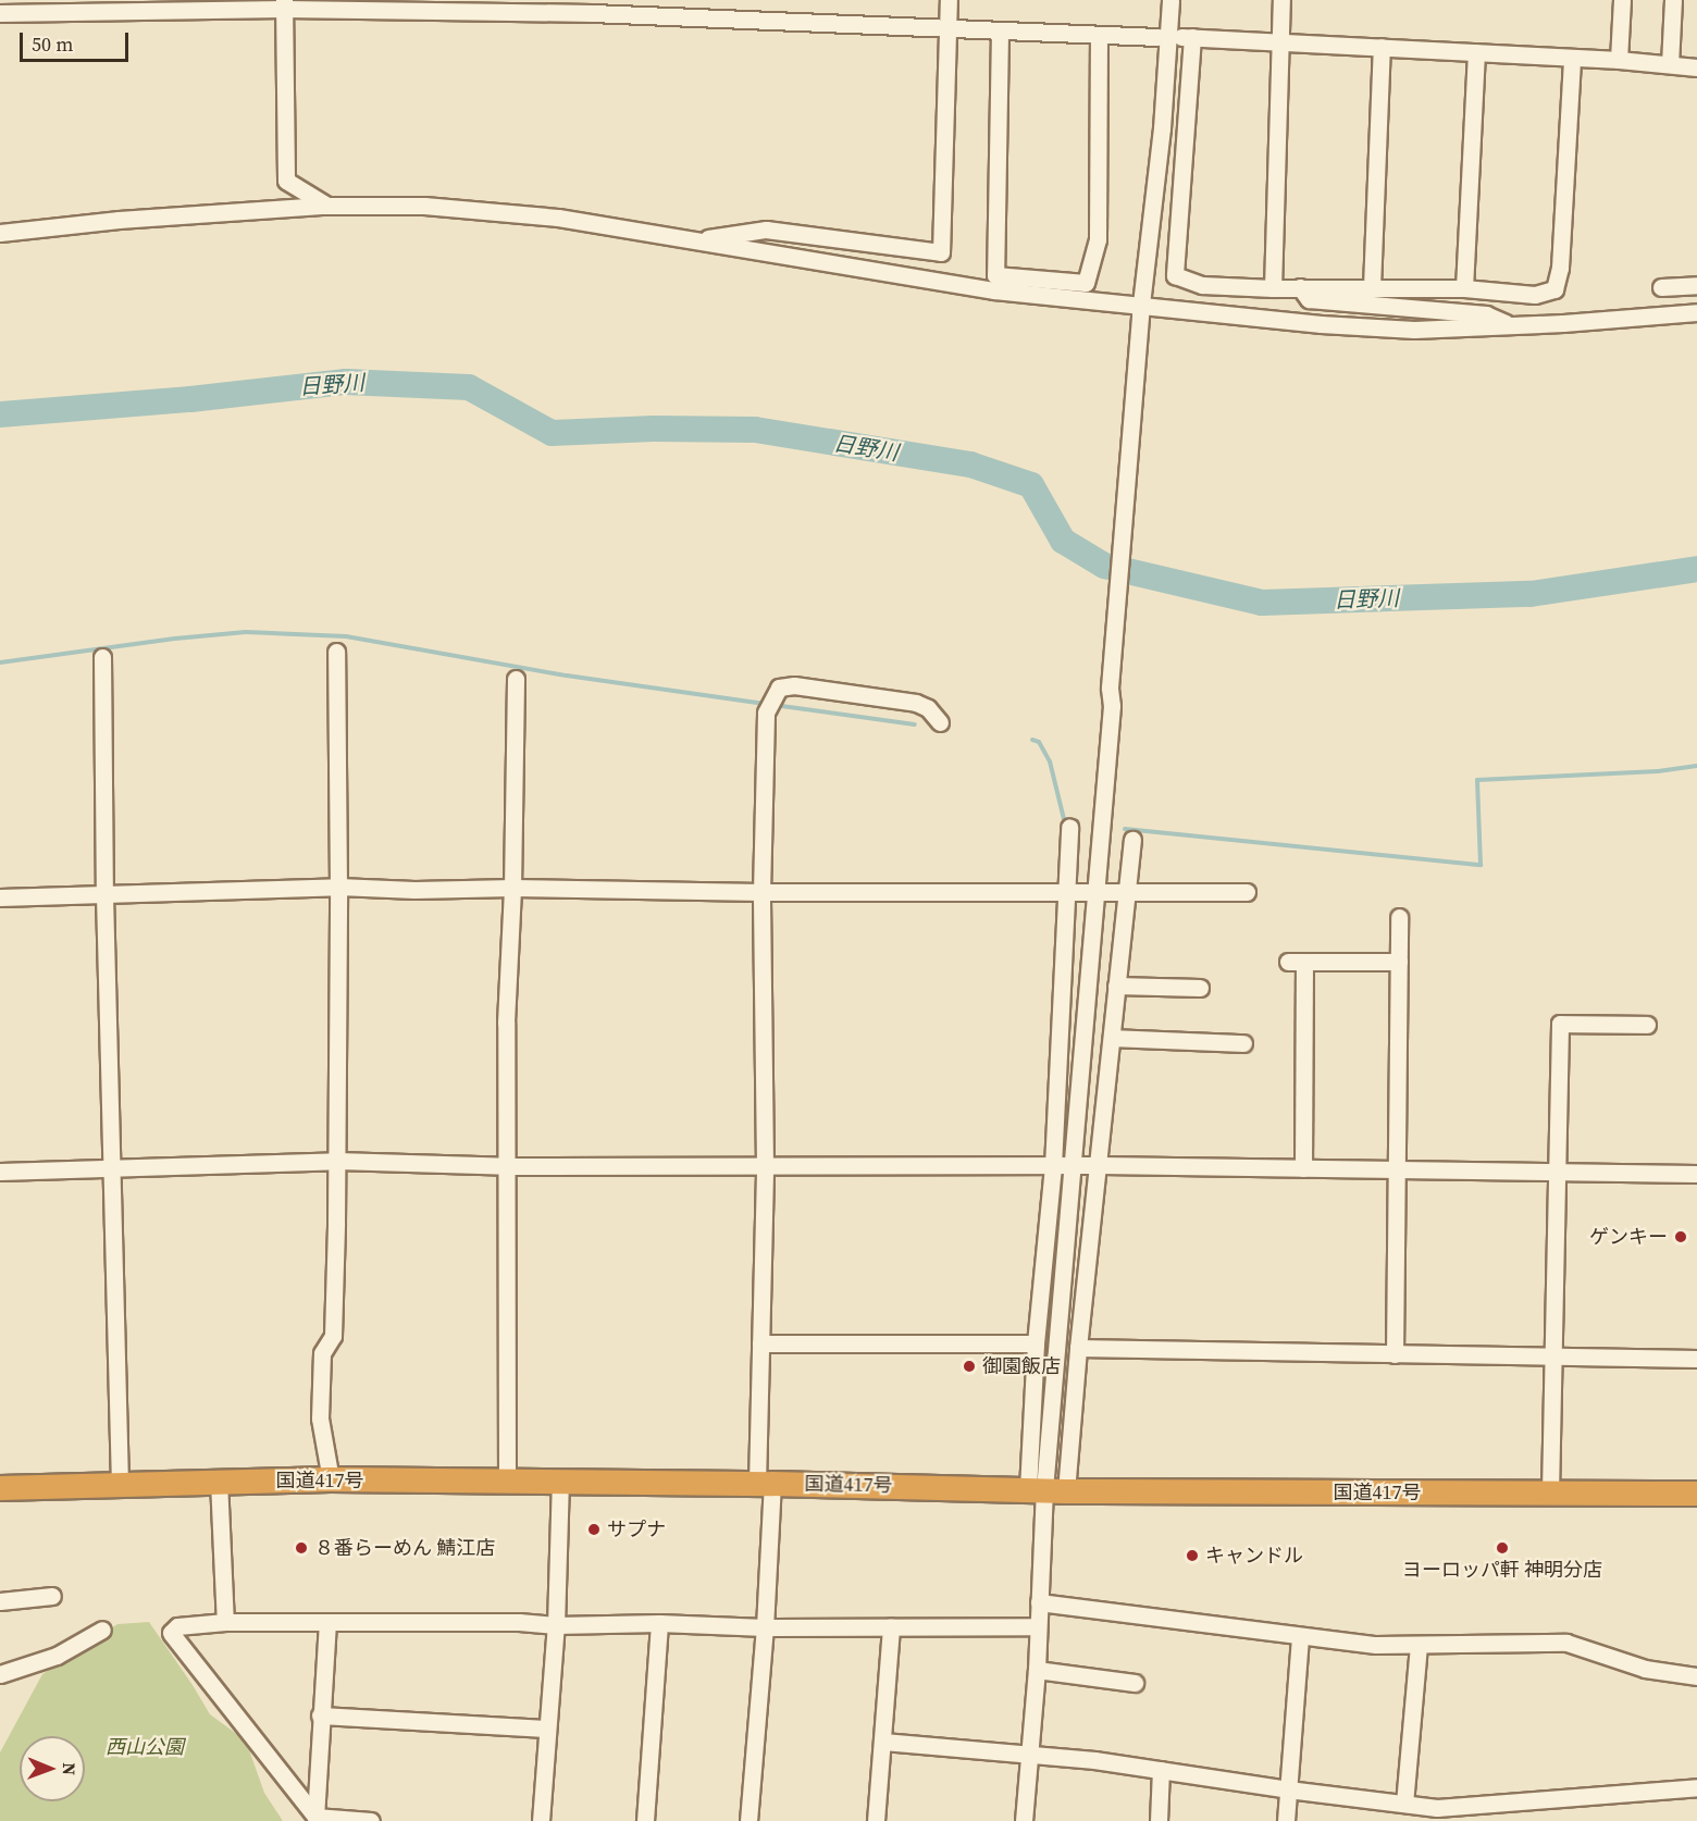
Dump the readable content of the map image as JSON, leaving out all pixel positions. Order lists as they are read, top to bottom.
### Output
{
  "streets": {
    "highway": ["国道417号"]
  },
  "water": ["日野川"],
  "parks": ["西山公園"],
  "places": [
    "ゲンキー",
    "御園飯店",
    "サプナ",
    "８番らーめん 鯖江店",
    "ヨーロッパ軒 神明分店",
    "キャンドル"
  ],
  "scale_bar": "50 m",
  "north": "right"
}
